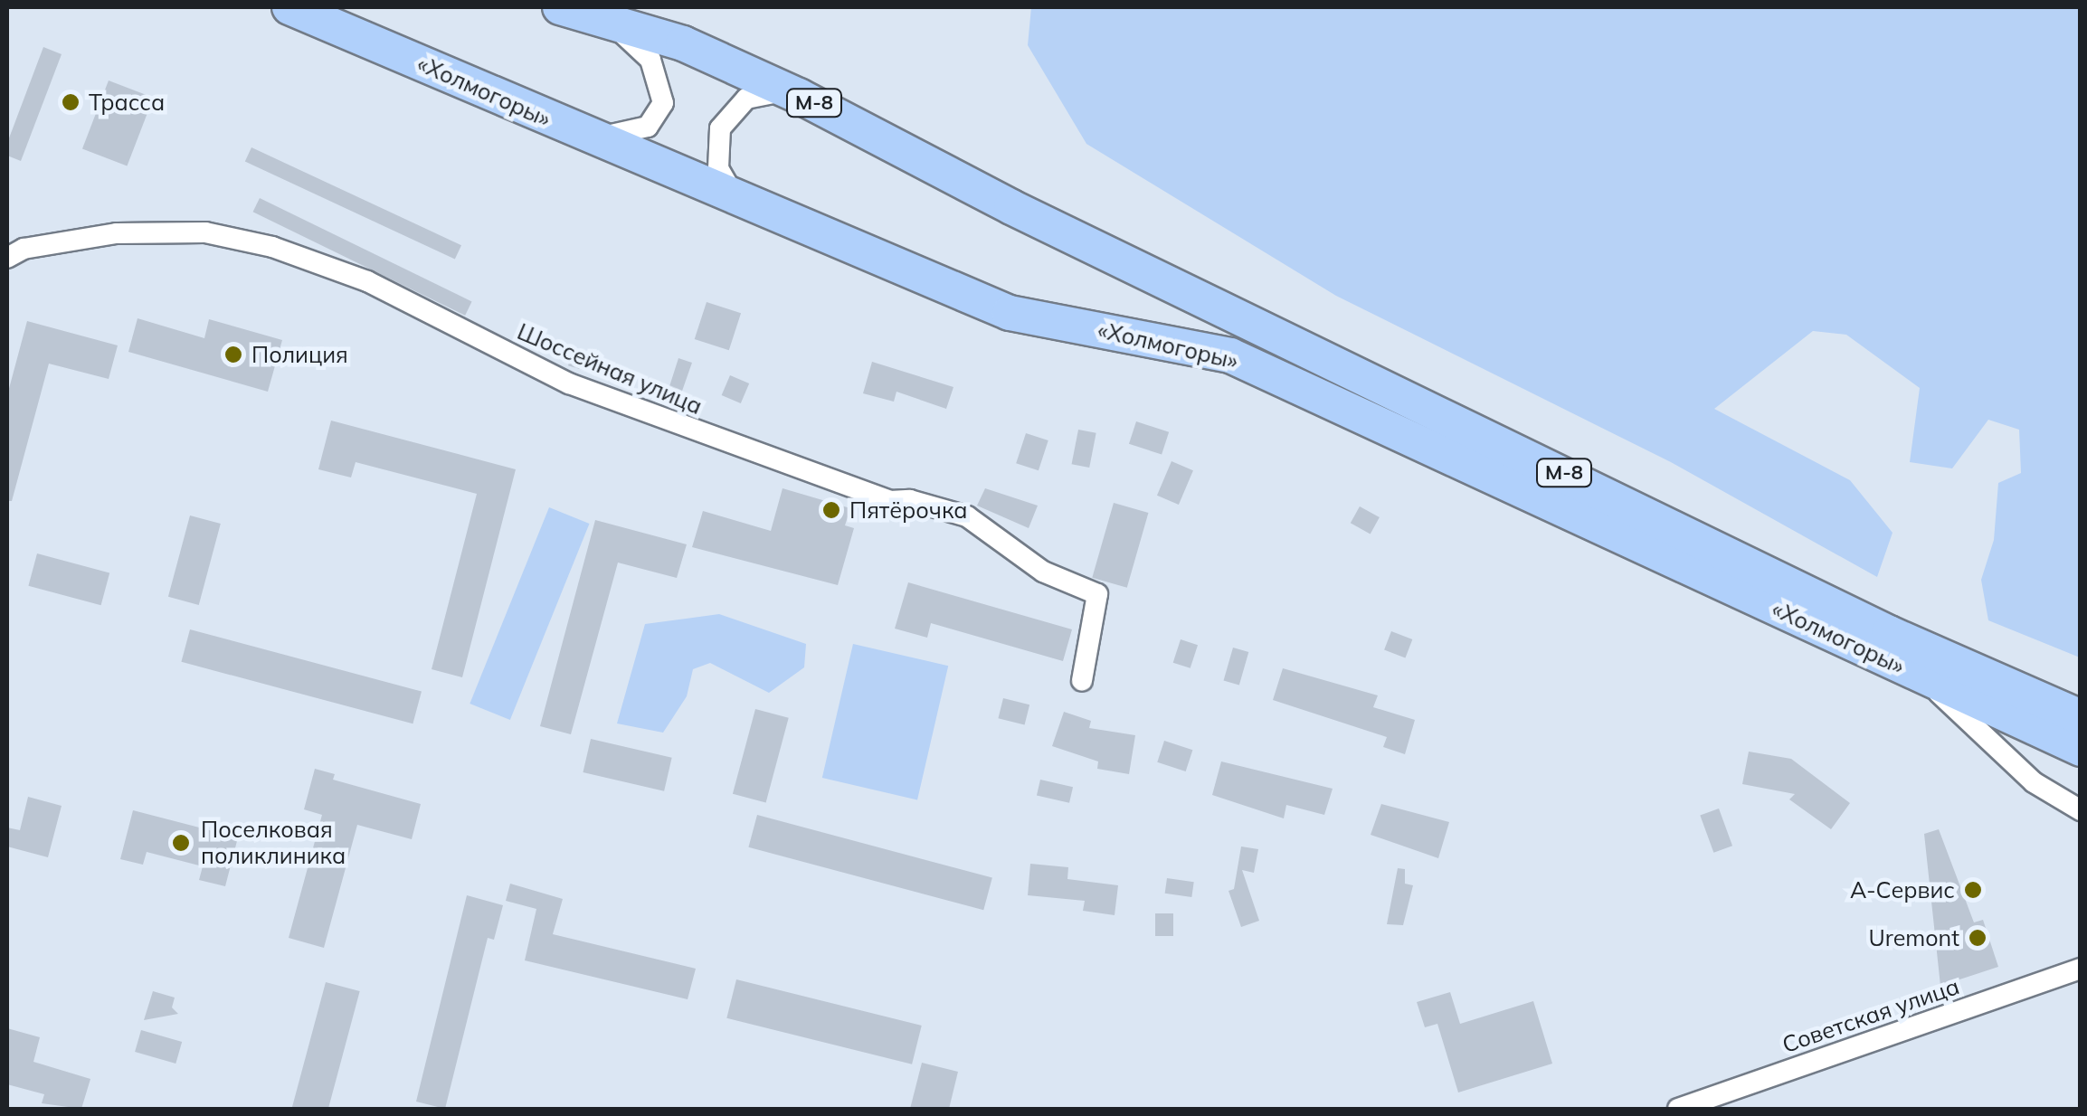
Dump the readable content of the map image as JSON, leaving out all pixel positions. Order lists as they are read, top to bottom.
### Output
{
  "streets": {
    "highway": ["«Холмогоры»", "М-8"],
    "street": ["Шоссейная улица", "Советская улица"]
  },
  "places": [
    "Трасса",
    "Полиция",
    "Пятёрочка",
    "Поселковая поликлиника",
    "А-Сервис",
    "Uremont"
  ]
}
